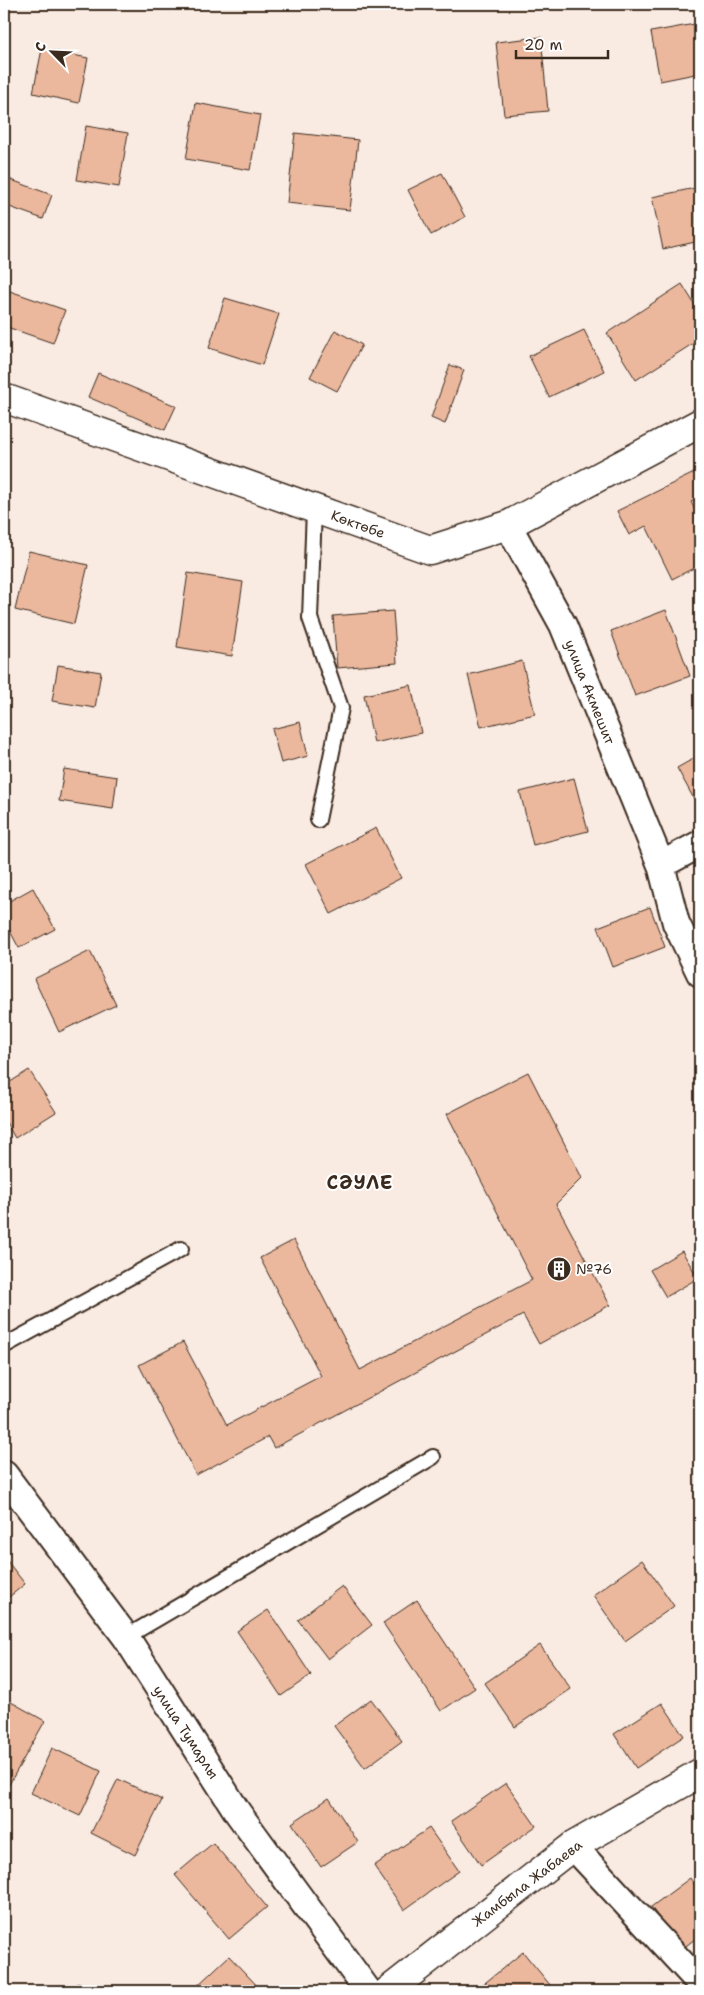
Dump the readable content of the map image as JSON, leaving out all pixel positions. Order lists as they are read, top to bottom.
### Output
{
  "streets": {
    "street": [
      "Көктөбе",
      "улица Акмешит",
      "улица Тумарлы",
      "Жамбыла Жабаева"
    ]
  },
  "crossings": [
    ["Көктөбе", "улица Акмешит"]
  ],
  "districts": ["СӘУЛЕ"],
  "places": {
    "building": ["№76"]
  },
  "scale_bar": "20 m",
  "north": "top left"
}
